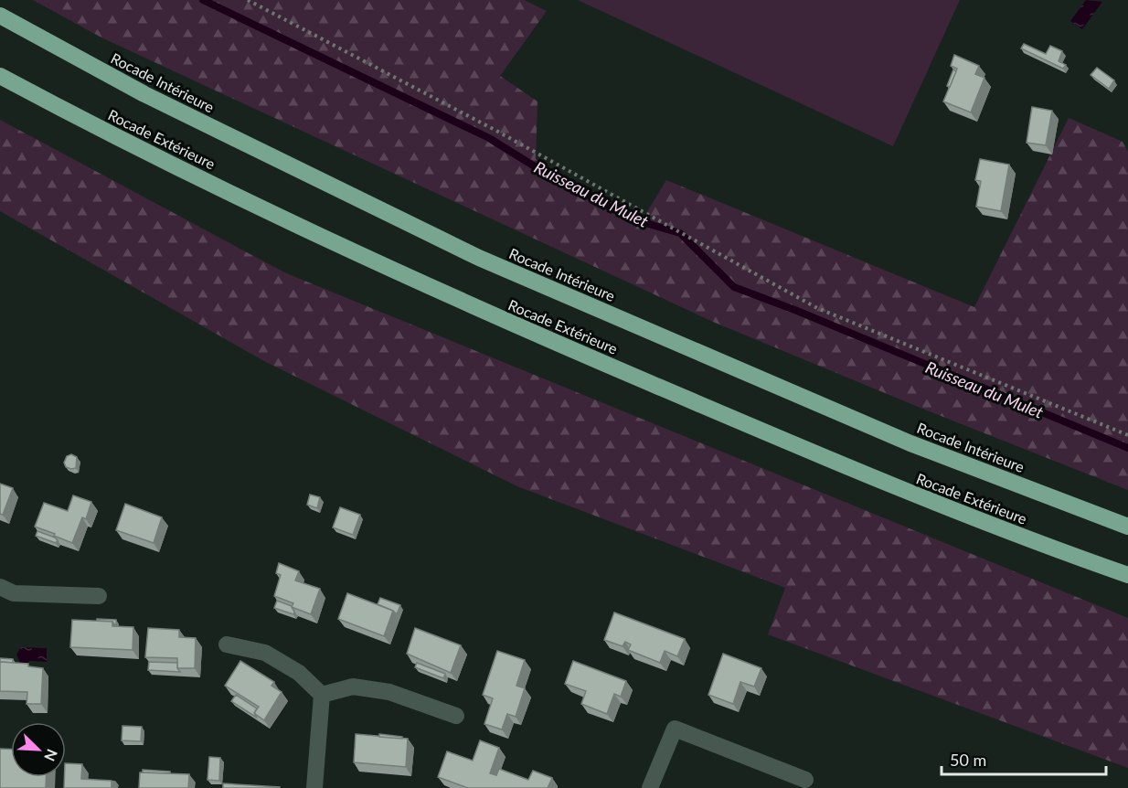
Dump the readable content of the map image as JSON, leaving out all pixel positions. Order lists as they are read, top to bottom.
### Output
{
  "streets": {
    "highway": ["Rocade Intérieure", "Rocade Extérieure"]
  },
  "water": ["Ruisseau du Mulet"],
  "scale_bar": "50 m",
  "north": "bottom right"
}
